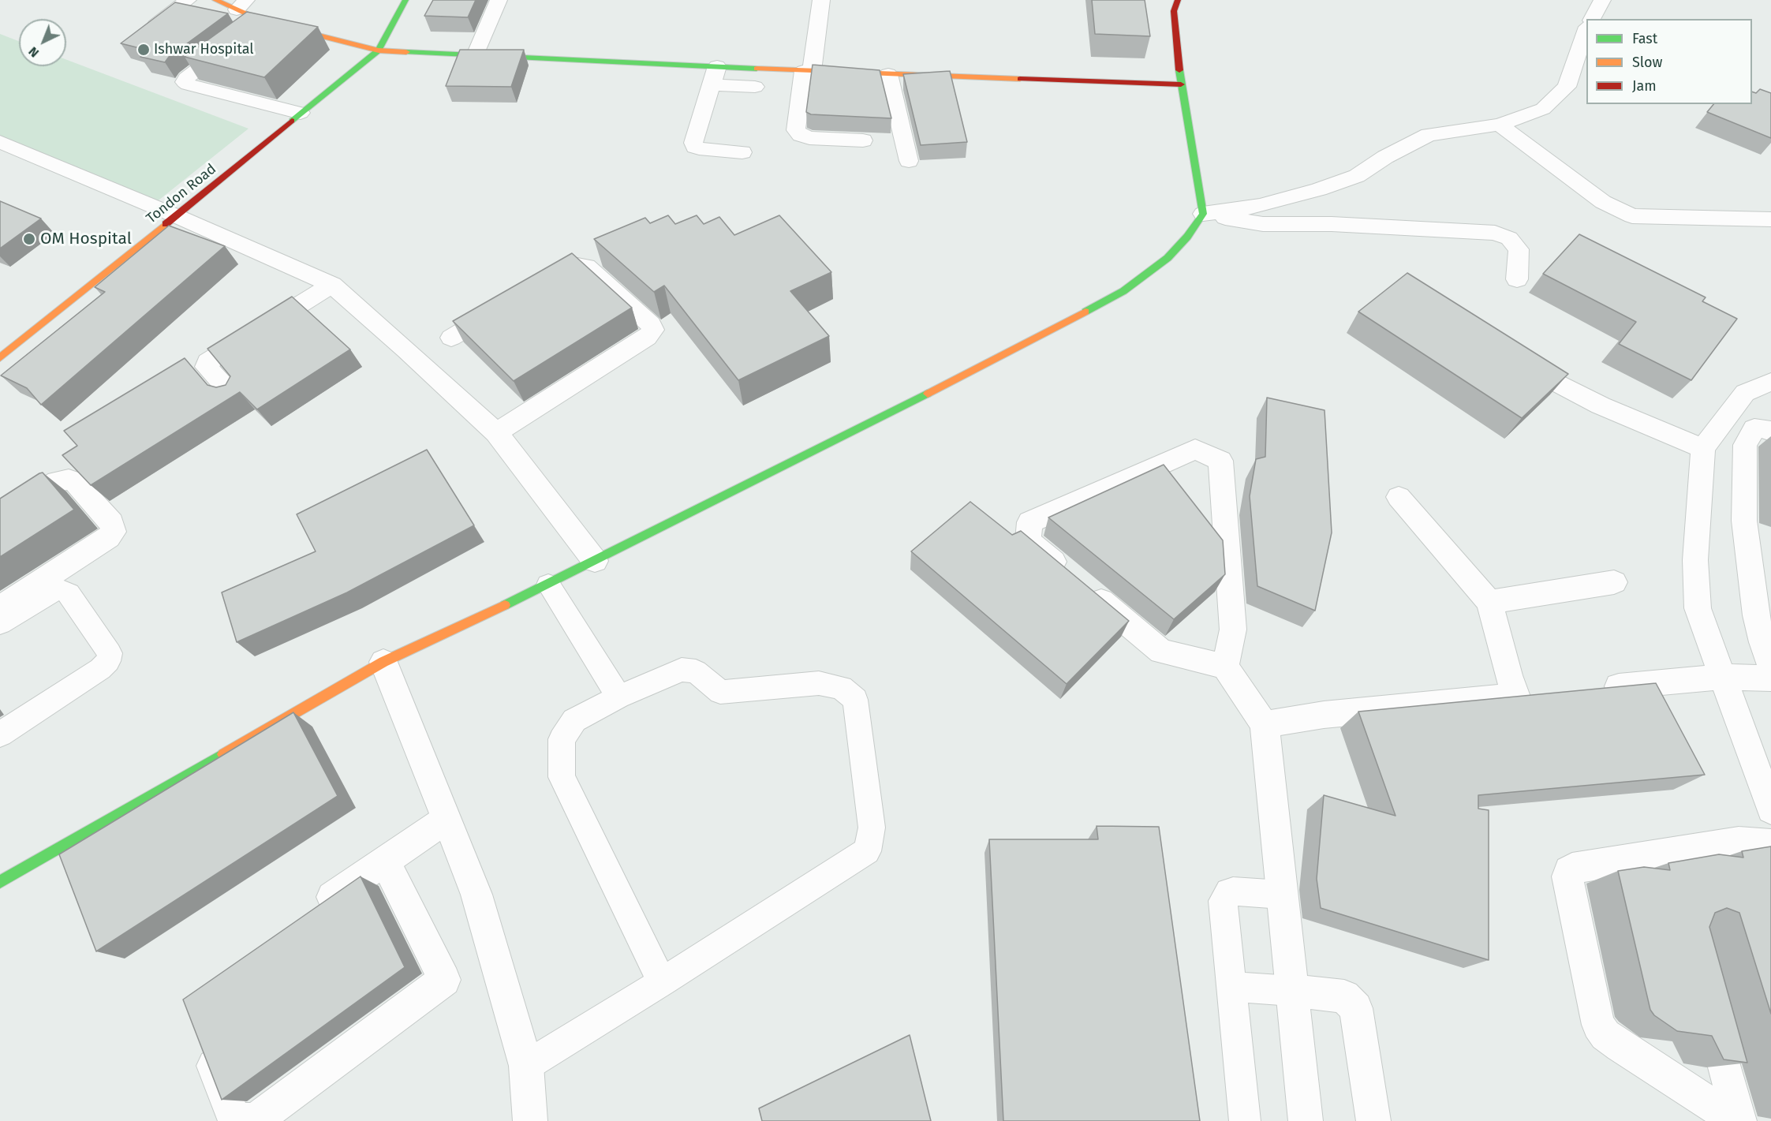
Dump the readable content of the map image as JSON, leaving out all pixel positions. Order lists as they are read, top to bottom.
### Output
{
  "streets": {
    "street": ["Tondon Road"]
  },
  "places": ["Ishwar Hospital", "OM Hospital"],
  "legend": ["Fast", "Slow", "Jam"],
  "north": "bottom left"
}
